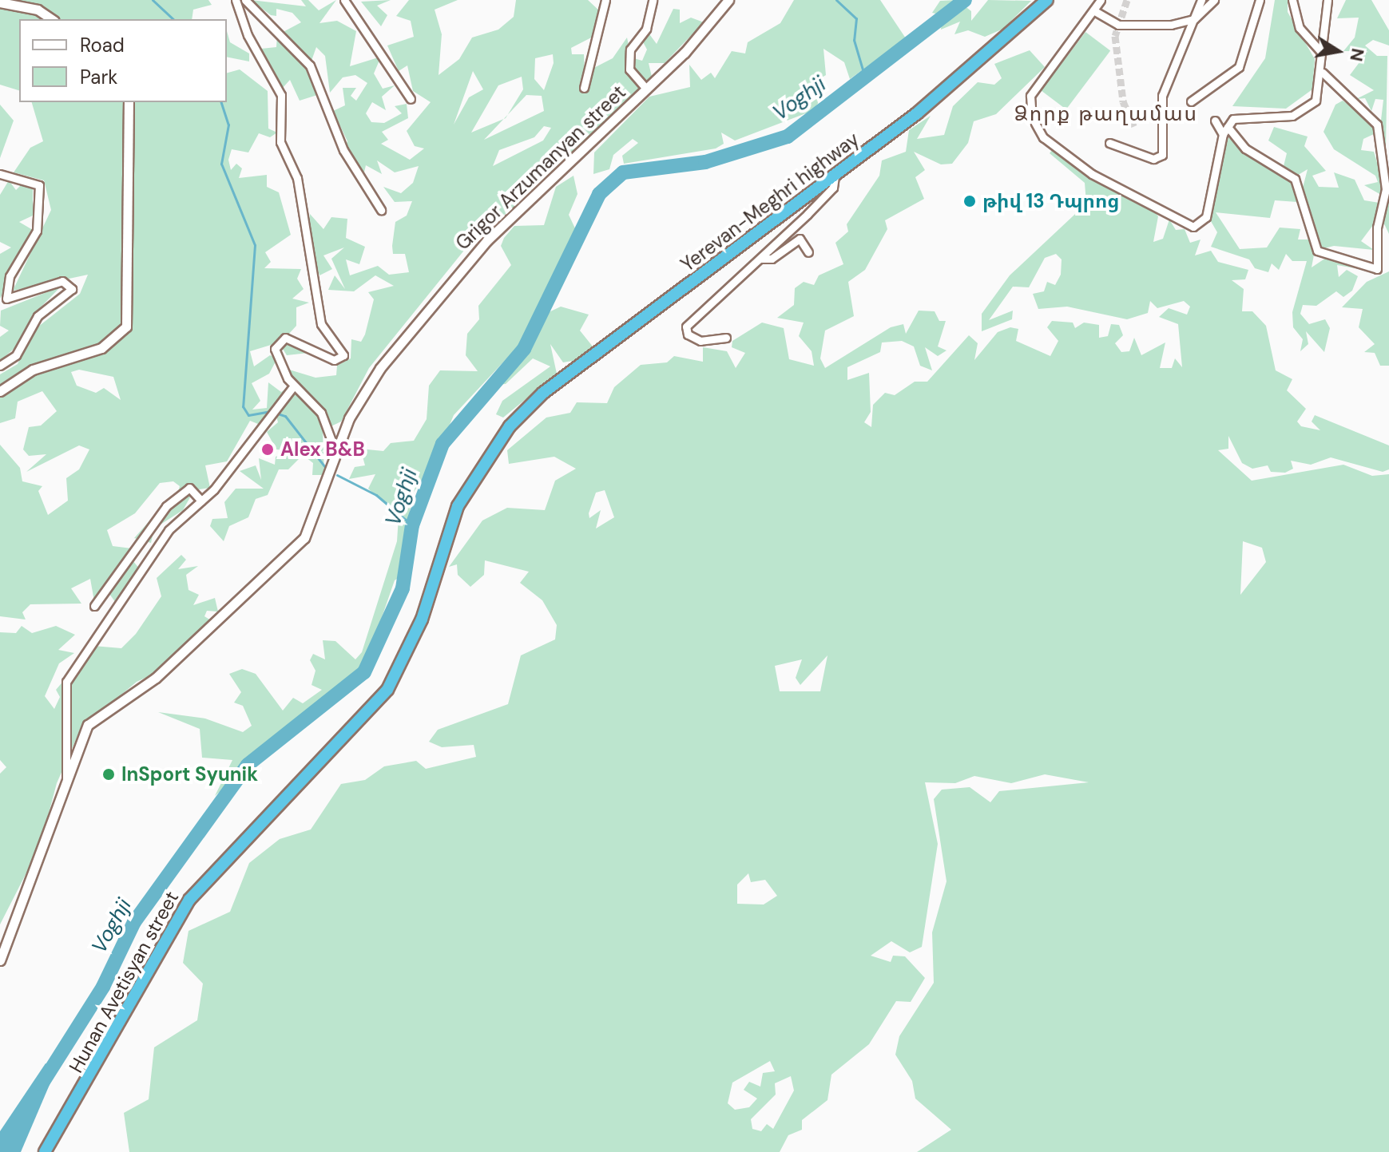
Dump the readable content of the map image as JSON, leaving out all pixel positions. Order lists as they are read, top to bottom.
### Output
{
  "streets": {
    "highway": ["Yerevan-Meghri highway", "Hunan Avetisyan street"],
    "street": ["Grigor Arzumanyan street"]
  },
  "crossings": [
    ["Yerevan-Meghri highway", "Hunan Avetisyan street"]
  ],
  "districts": ["Ձորք թաղամաս"],
  "water": ["Voghji"],
  "places": ["թիվ 13 Դպրոց", "Alex B&B", "InSport Syunik"],
  "legend": ["Road", "Park"],
  "north": "right"
}
